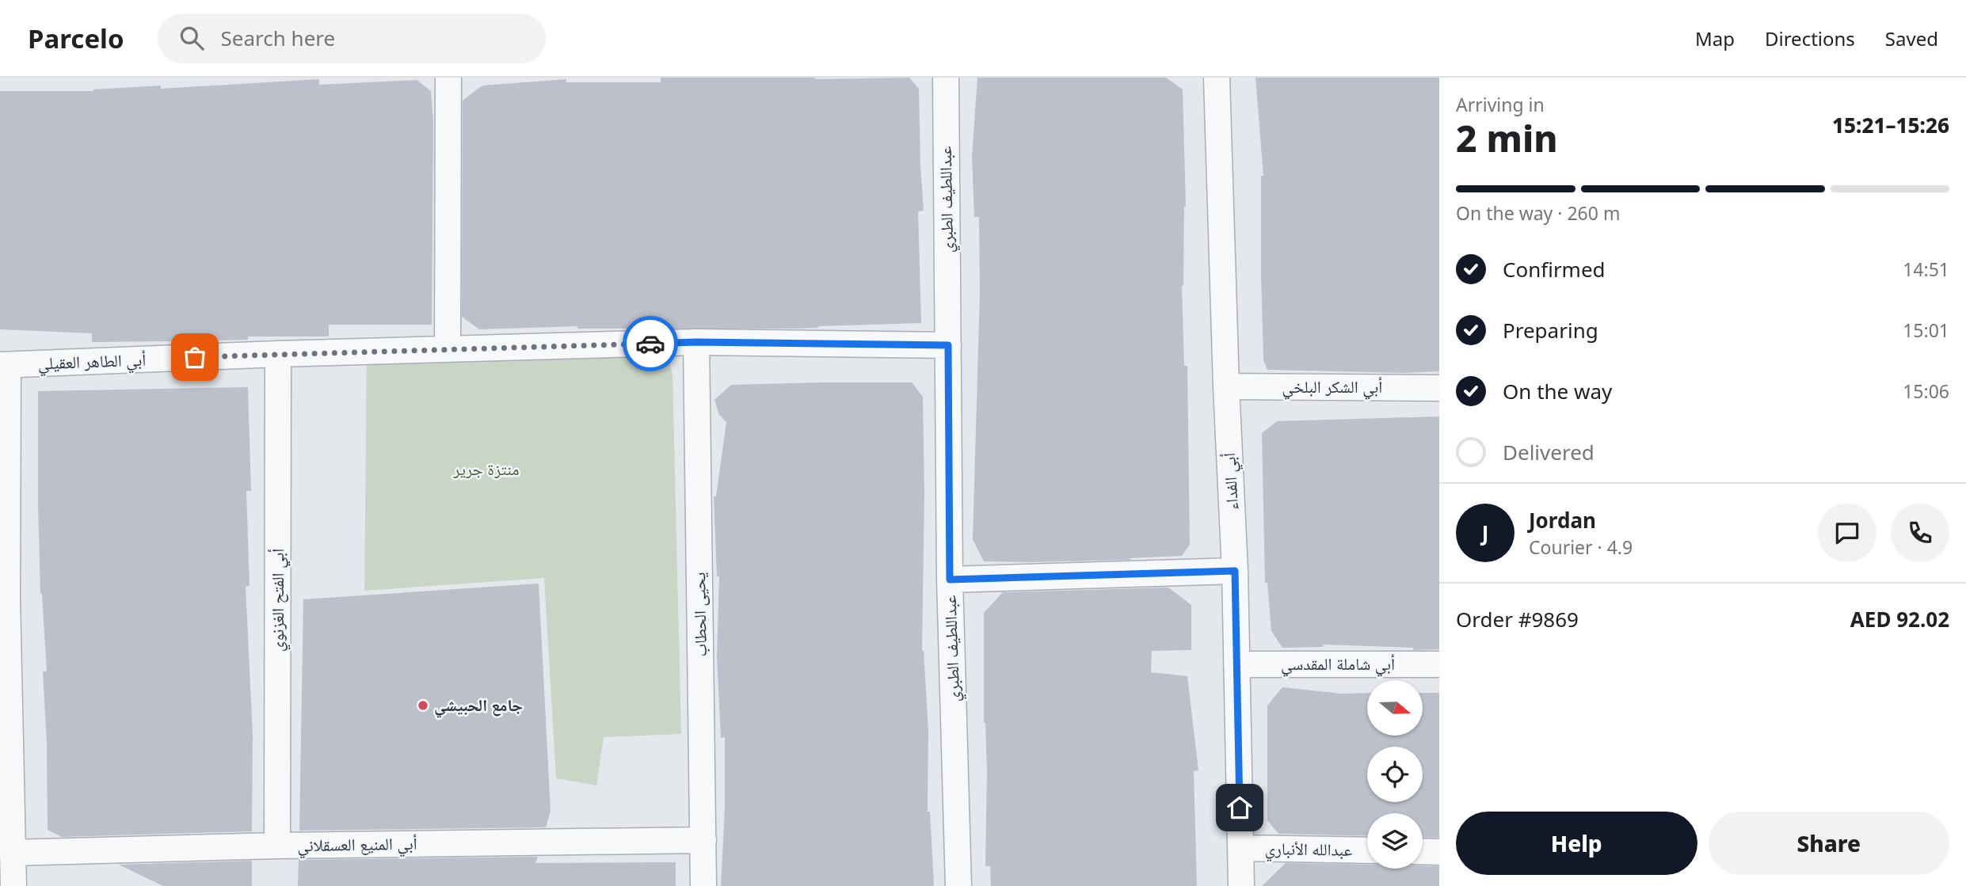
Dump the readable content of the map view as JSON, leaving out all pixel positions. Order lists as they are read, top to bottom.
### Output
{
  "streets": {
    "street": [
      "عبداللطيف الطبري",
      "أبي الطاهر العقيلي",
      "أبي الشكر البلخي",
      "أبي الفداء",
      "أبي الفتح الغزنوي",
      "يحيى الحطاب",
      "أبي شاملة المقدسي",
      "أبي المنيع العسقلاني",
      "عبدالله الأنباري"
    ]
  },
  "crossings": [
    ["عبداللطيف الطبري", "أبي الطاهر العقيلي"],
    ["أبي الطاهر العقيلي", "أبي الفتح الغزنوي"],
    ["أبي الطاهر العقيلي", "يحيى الحطاب"],
    ["أبي الشكر البلخي", "أبي الفداء"],
    ["أبي الفداء", "أبي شاملة المقدسي"],
    ["أبي الفداء", "عبدالله الأنباري"],
    ["أبي الفتح الغزنوي", "أبي المنيع العسقلاني"],
    ["يحيى الحطاب", "أبي المنيع العسقلاني"]
  ],
  "parks": ["منتزة جرير"],
  "places": ["جامع الحبيشي"],
  "north": "right",
  "page": {
    "header": "Parcelo",
    "search": "Search here",
    "nav": ["Map", "Directions", "Saved"],
    "heading": ["2 min", "Arriving in", "15:21–15:26"],
    "panel": [
      "Jordan",
      "Courier · 4.9",
      "Order #9869",
      "AED 92.02"
    ],
    "bar": "On the way · 260 m",
    "list": [
      ["Confirmed", "14:51"],
      ["Preparing", "15:01"],
      ["On the way", "15:06"],
      "Delivered"
    ],
    "round": "J",
    "buttons": ["Help", "Share"]
  }
}
